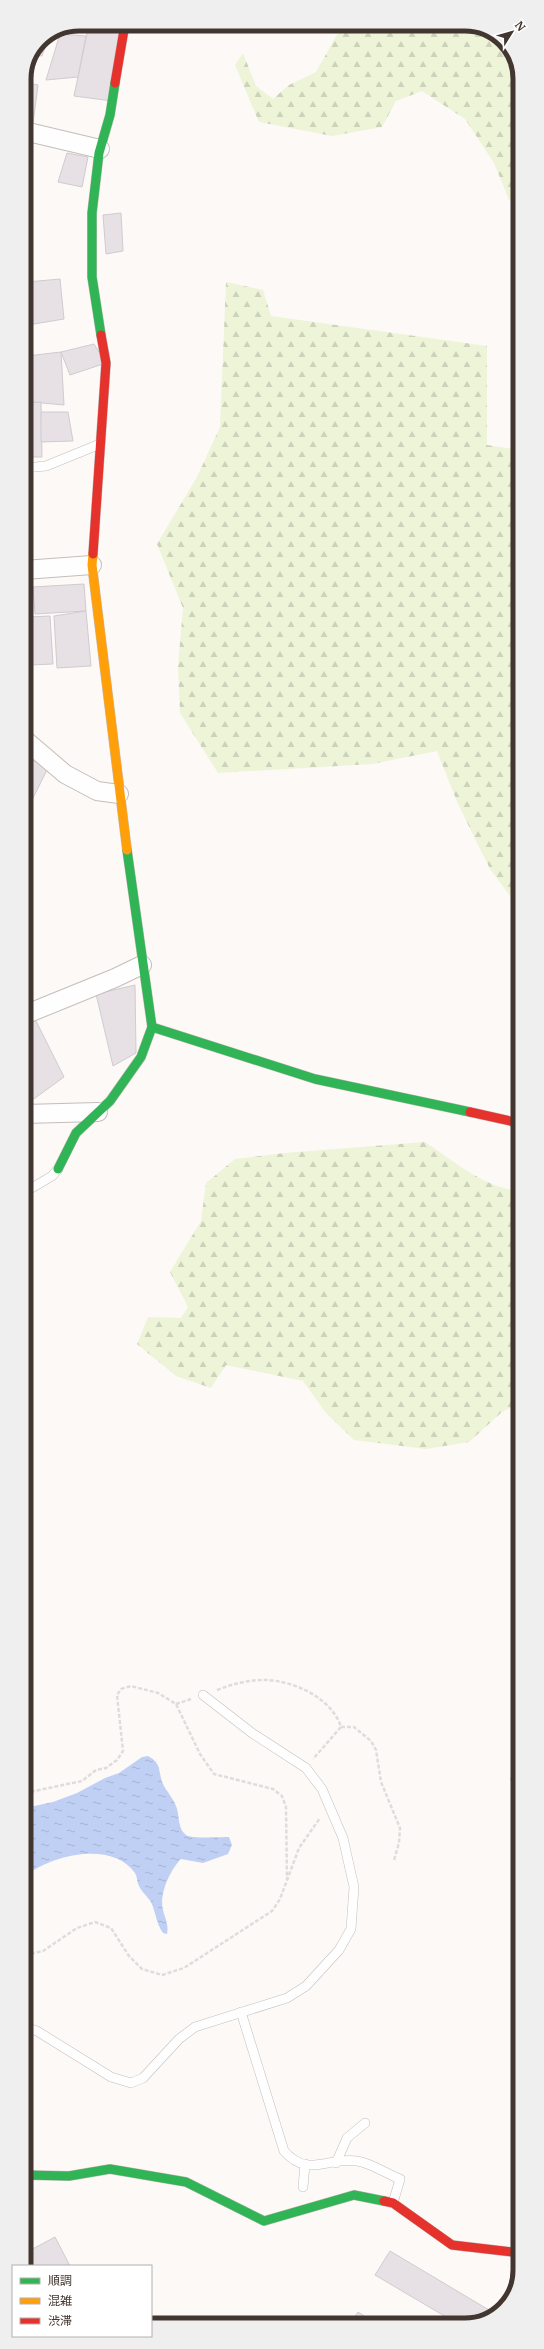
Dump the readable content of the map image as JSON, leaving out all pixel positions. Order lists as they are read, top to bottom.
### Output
{
  "legend": ["順調", "混雑", "渋滞"],
  "north": "top right"
}
